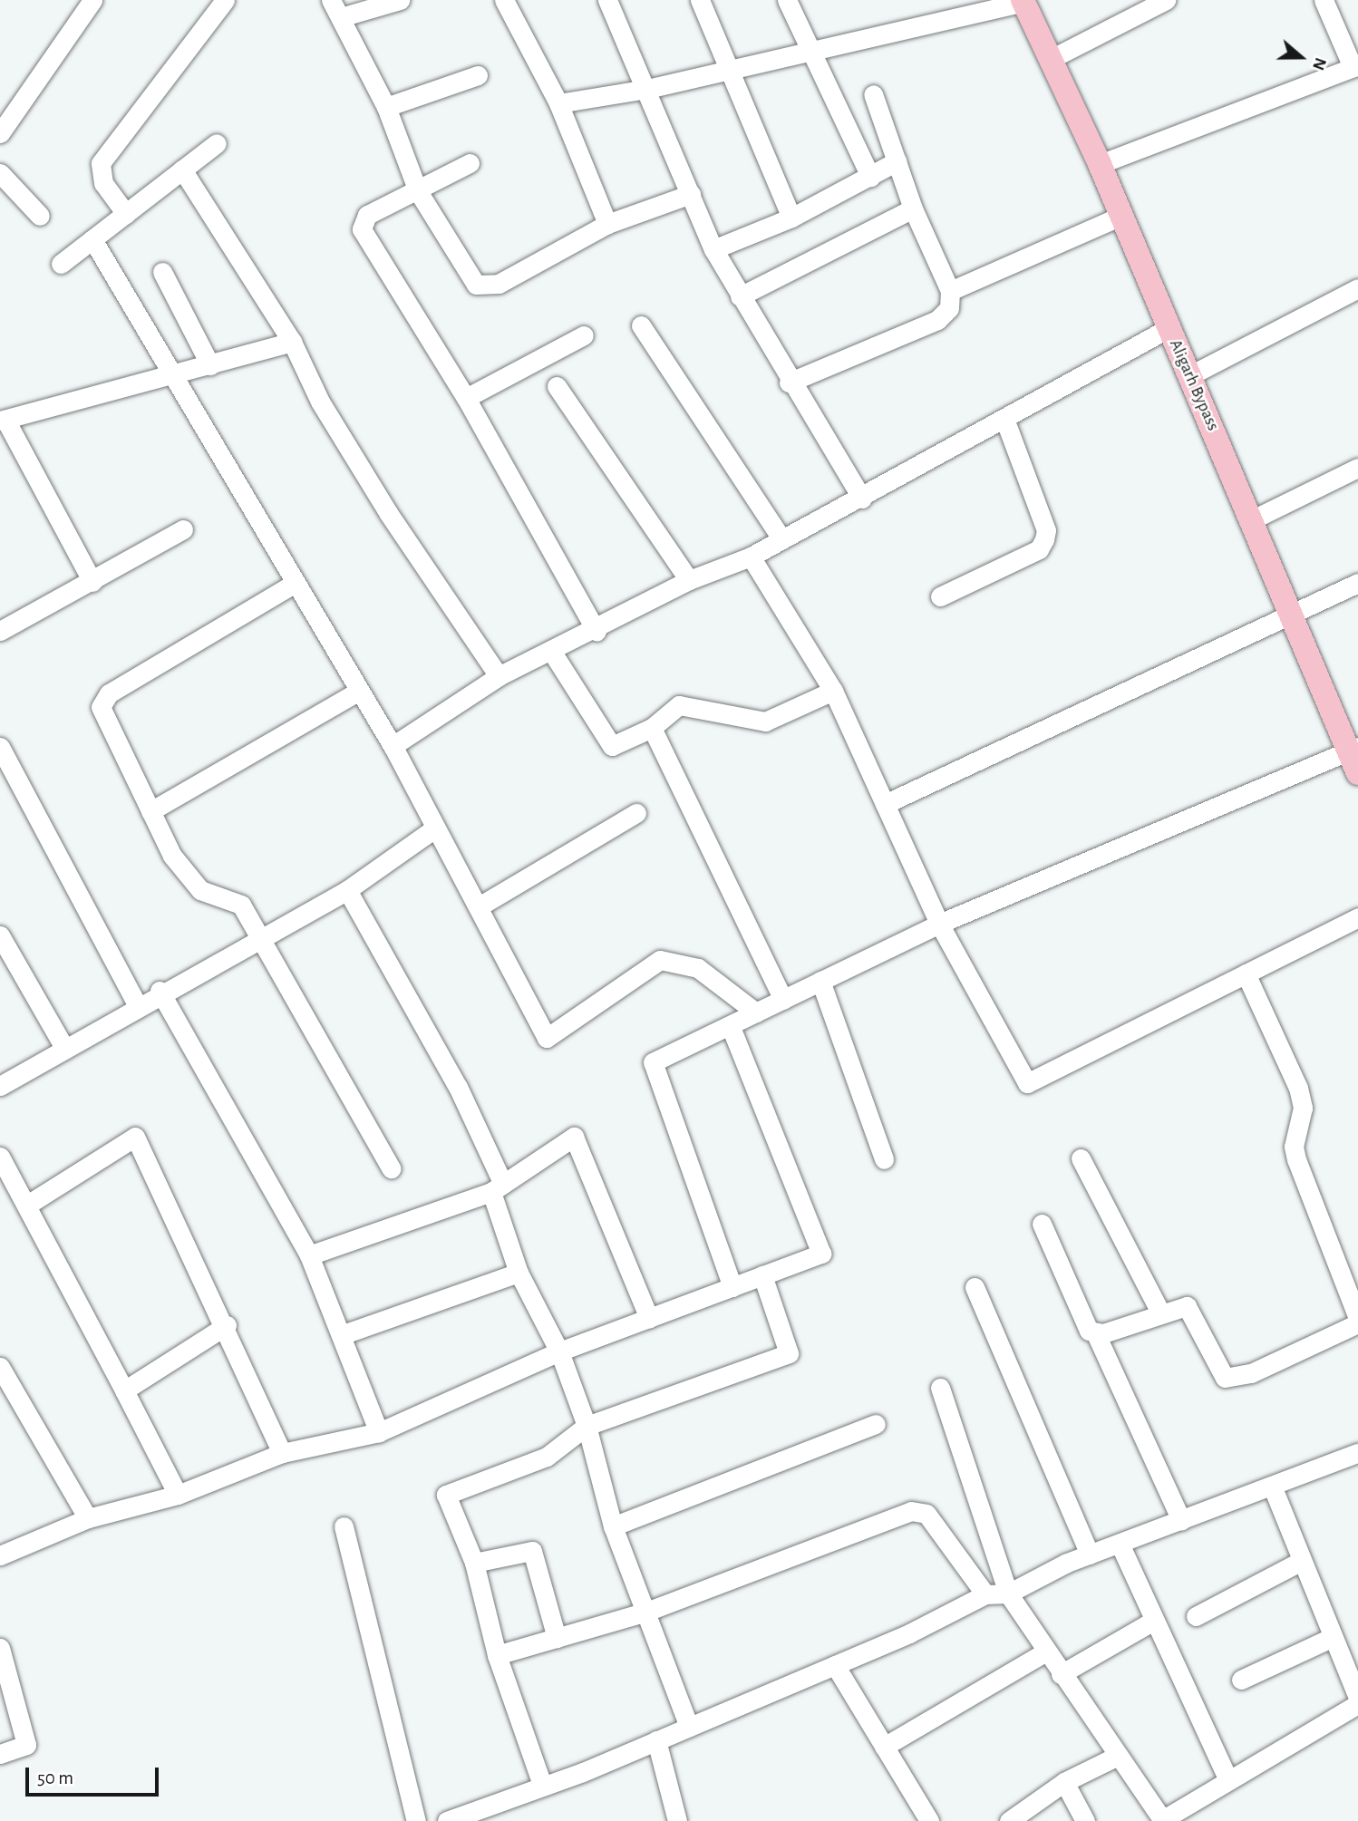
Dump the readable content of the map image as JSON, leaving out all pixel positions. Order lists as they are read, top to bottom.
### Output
{
  "streets": {
    "main road": ["Aligarh Bypass"]
  },
  "scale_bar": "50 m",
  "north": "right"
}
